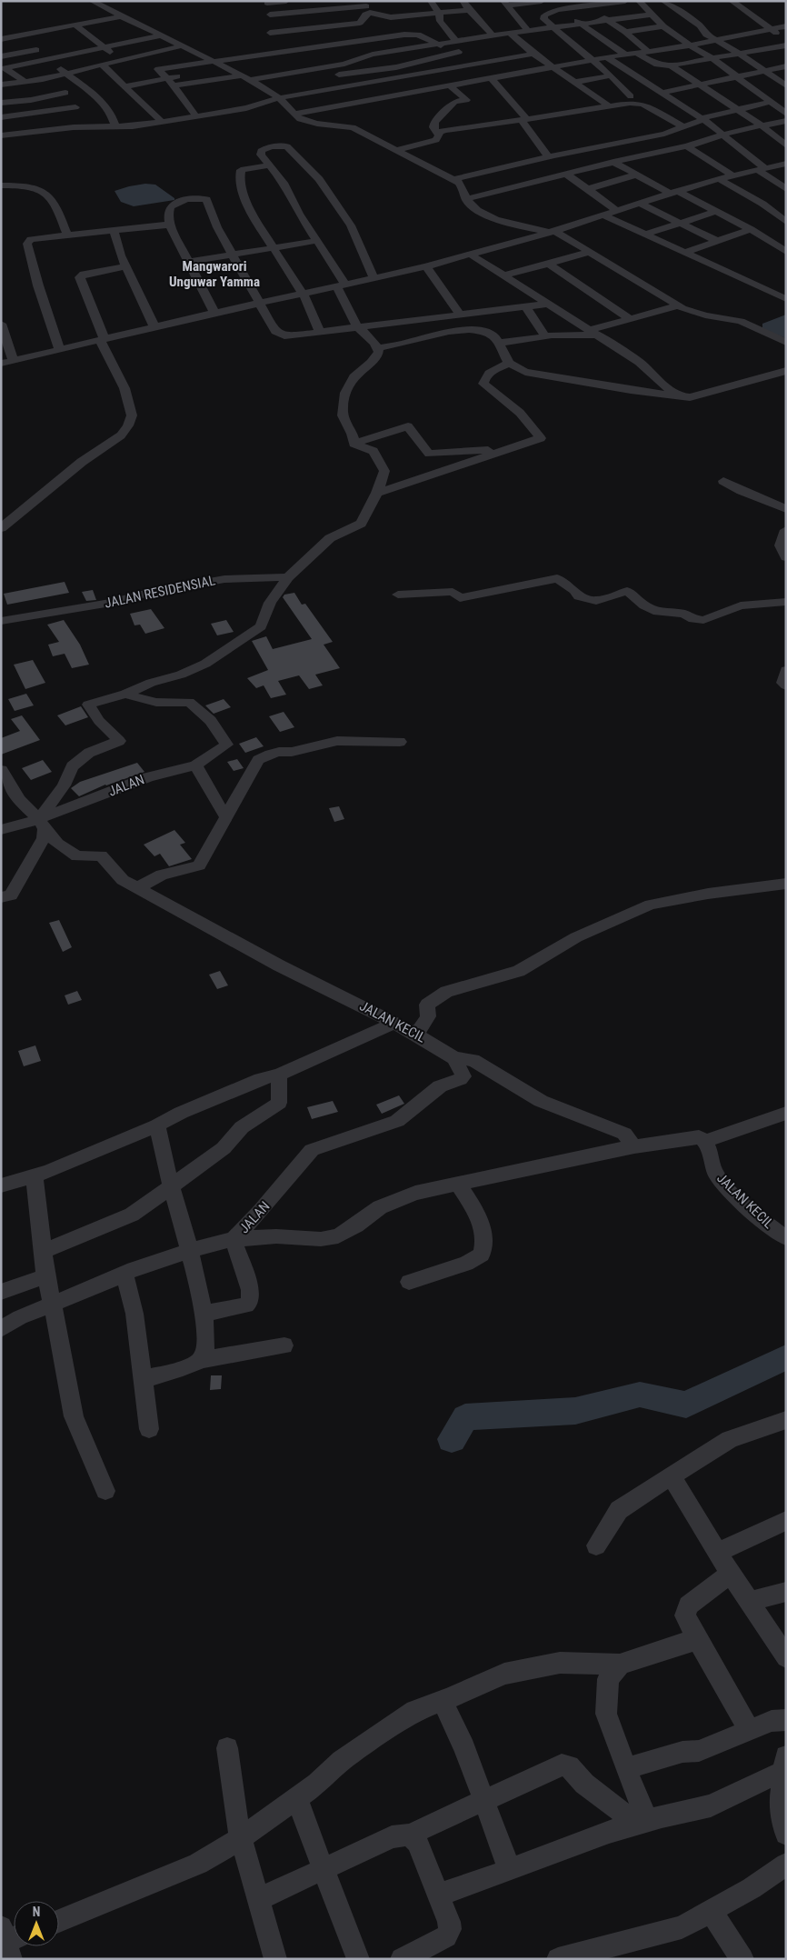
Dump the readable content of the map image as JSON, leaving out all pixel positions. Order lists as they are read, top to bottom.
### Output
{
  "streets": {
    "street": ["JALAN RESIDENSIAL", "JALAN", "JALAN KECIL"]
  },
  "crossings": [
    ["JALAN", "JALAN KECIL"]
  ],
  "districts": ["Mangwarori Unguwar Yamma"],
  "north": "top"
}
